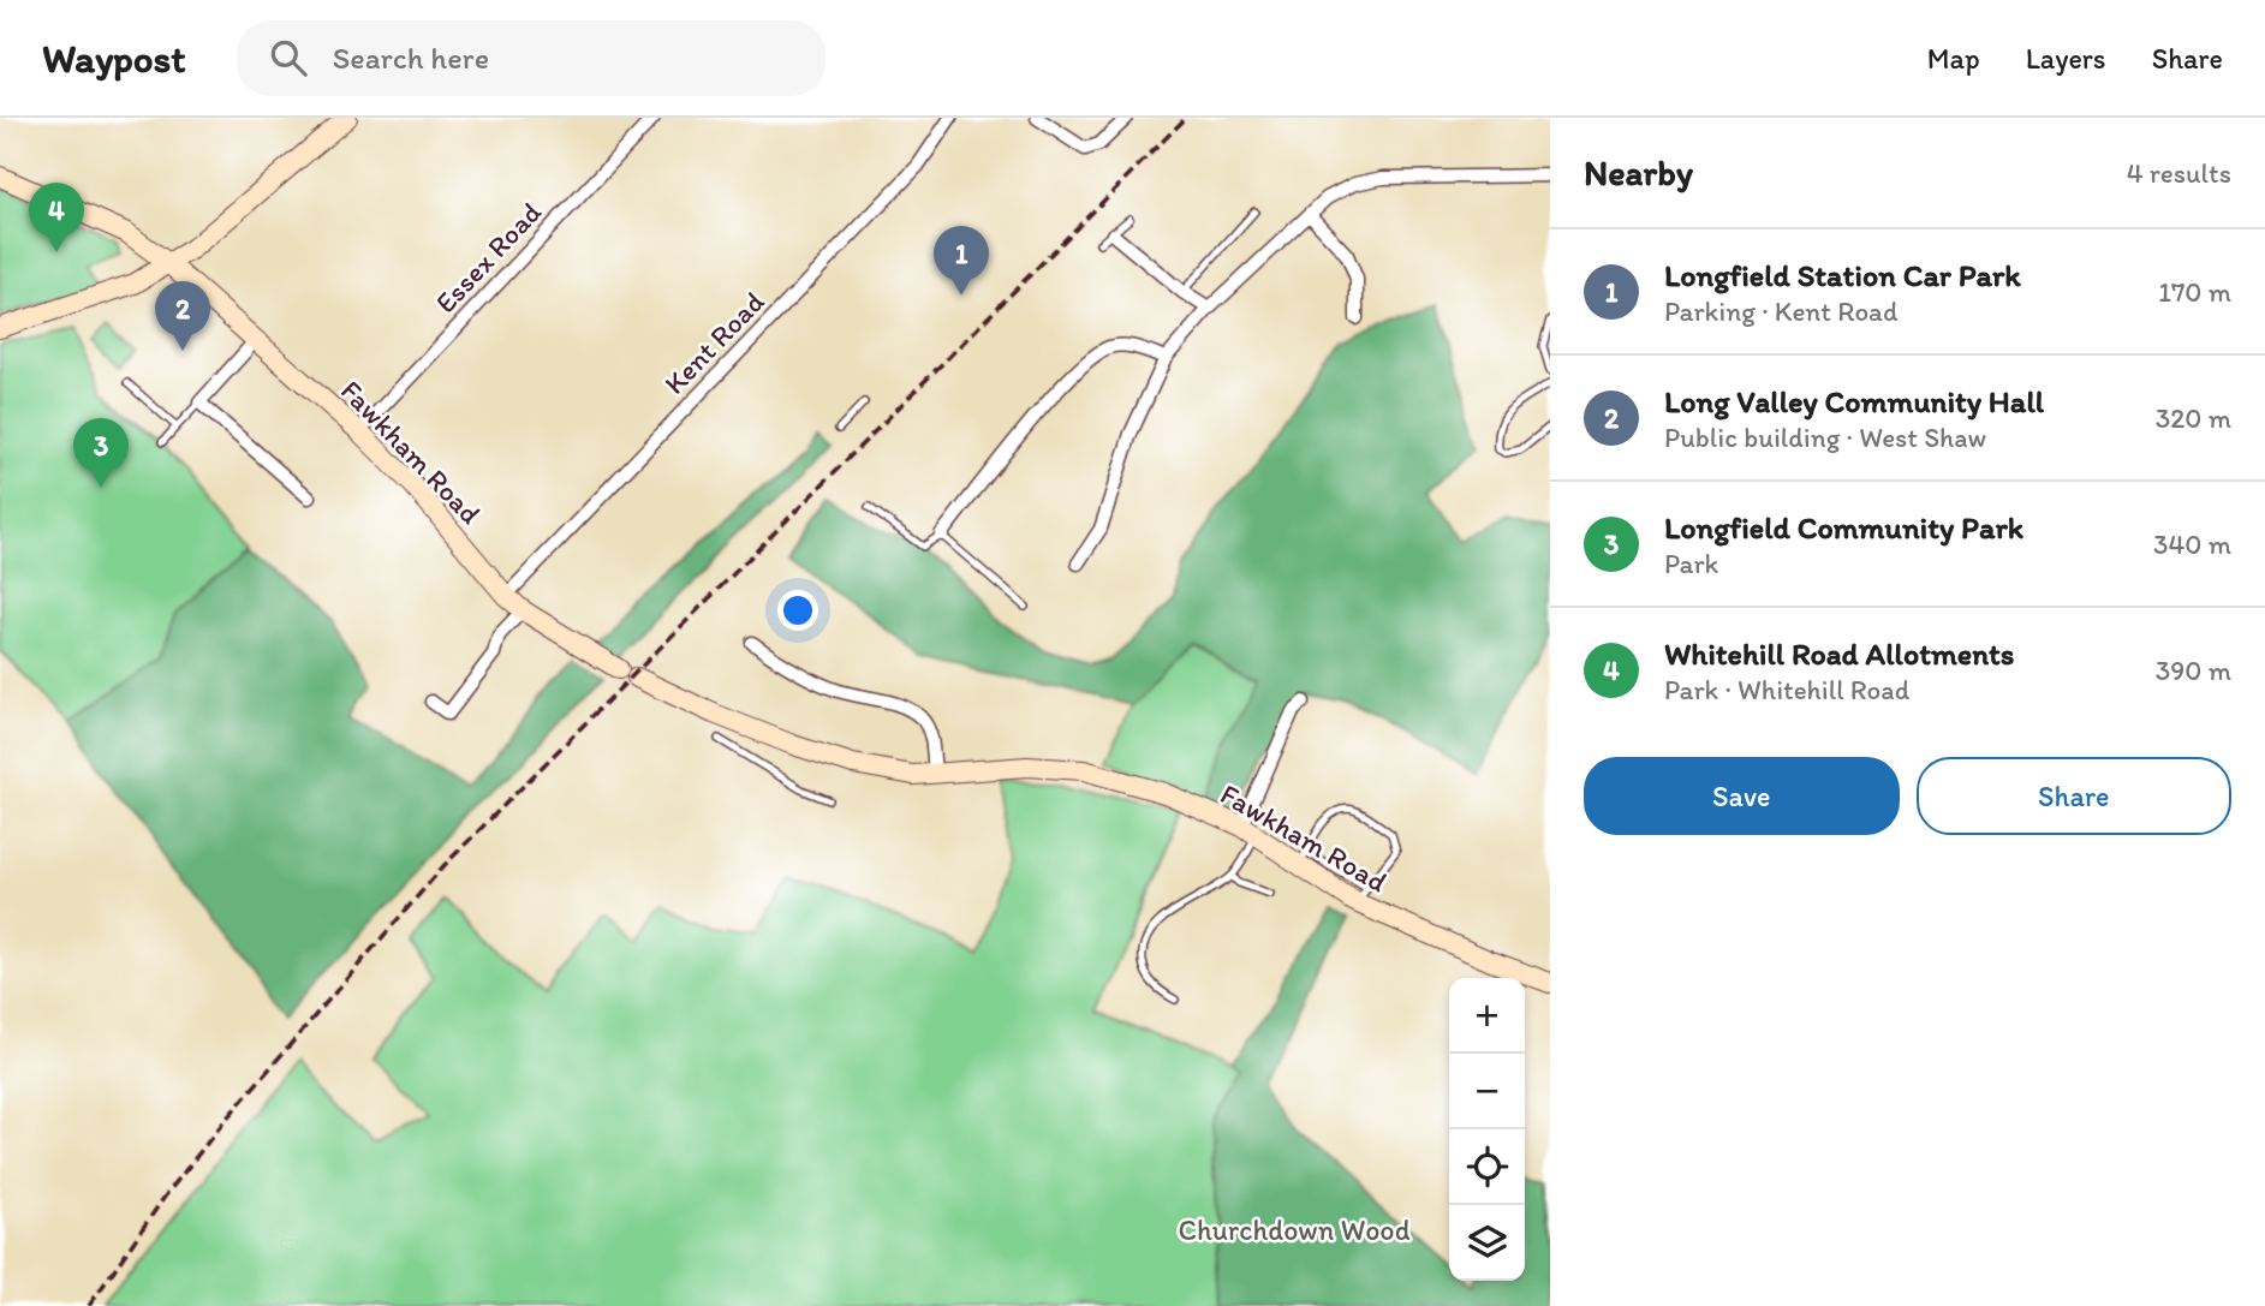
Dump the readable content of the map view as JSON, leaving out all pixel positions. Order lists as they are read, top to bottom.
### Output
{
  "streets": {
    "street": ["Essex Road", "Kent Road", "Fawkham Road"]
  },
  "crossings": [
    ["Essex Road", "Fawkham Road"],
    ["Kent Road", "Fawkham Road"]
  ],
  "parks": ["Churchdown Wood"],
  "page": {
    "header": "Waypost",
    "search": "Search here",
    "nav": ["Map", "Layers", "Share"],
    "heading": ["Nearby", "4 results"],
    "pins": [
      "4",
      "1",
      "2",
      "3"
    ],
    "list": [
      {
        "mark": "1",
        "name": "Longfield Station Car Park",
        "note": "Parking · Kent Road",
        "value": "170 m"
      },
      {
        "mark": "2",
        "name": "Long Valley Community Hall",
        "note": "Public building · West Shaw",
        "value": "320 m"
      },
      {
        "mark": "3",
        "name": "Longfield Community Park",
        "note": "Park",
        "value": "340 m"
      },
      {
        "mark": "4",
        "name": "Whitehill Road Allotments",
        "note": "Park · Whitehill Road",
        "value": "390 m"
      }
    ],
    "buttons": ["Save", "Share"],
    "map_buttons": ["+", "−"]
  }
}
